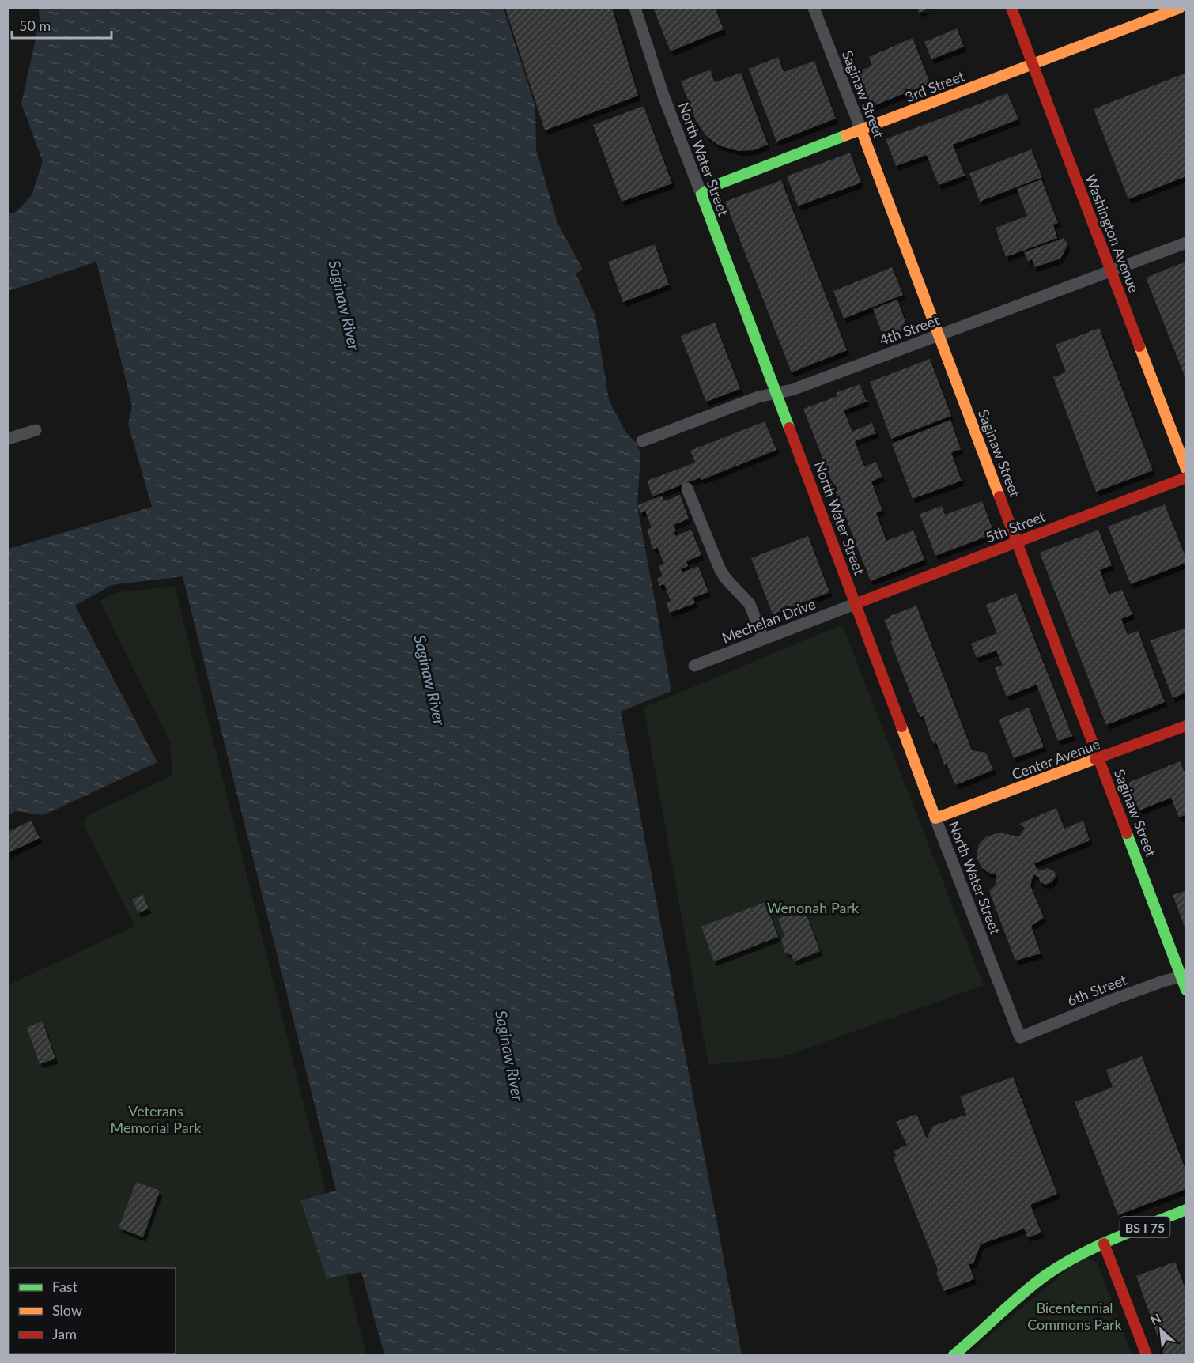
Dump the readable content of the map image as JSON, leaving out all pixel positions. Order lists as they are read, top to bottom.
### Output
{
  "streets": {
    "main road": [
      "3rd Street",
      "Saginaw Street",
      "North Water Street",
      "Washington Avenue",
      "5th Street",
      "Center Avenue",
      "BS I 75"
    ],
    "street": ["4th Street", "Mechelan Drive", "6th Street"]
  },
  "crossings": [
    ["3rd Street", "Saginaw Street"],
    ["3rd Street", "North Water Street"],
    ["3rd Street", "Washington Avenue"],
    ["Saginaw Street", "4th Street"],
    ["Saginaw Street", "5th Street"],
    ["Saginaw Street", "Center Avenue"],
    ["Saginaw Street", "6th Street"],
    ["North Water Street", "4th Street"],
    ["North Water Street", "5th Street"],
    ["North Water Street", "Mechelan Drive"],
    ["North Water Street", "Center Avenue"],
    ["North Water Street", "6th Street"],
    ["Washington Avenue", "4th Street"],
    ["5th Street", "Mechelan Drive"]
  ],
  "water": ["Saginaw River"],
  "parks": ["Wenonah Park", "Veterans Memorial Park", "Bicentennial Commons Park"],
  "legend": ["Fast", "Slow", "Jam"],
  "scale_bar": "50 m",
  "north": "top left"
}
